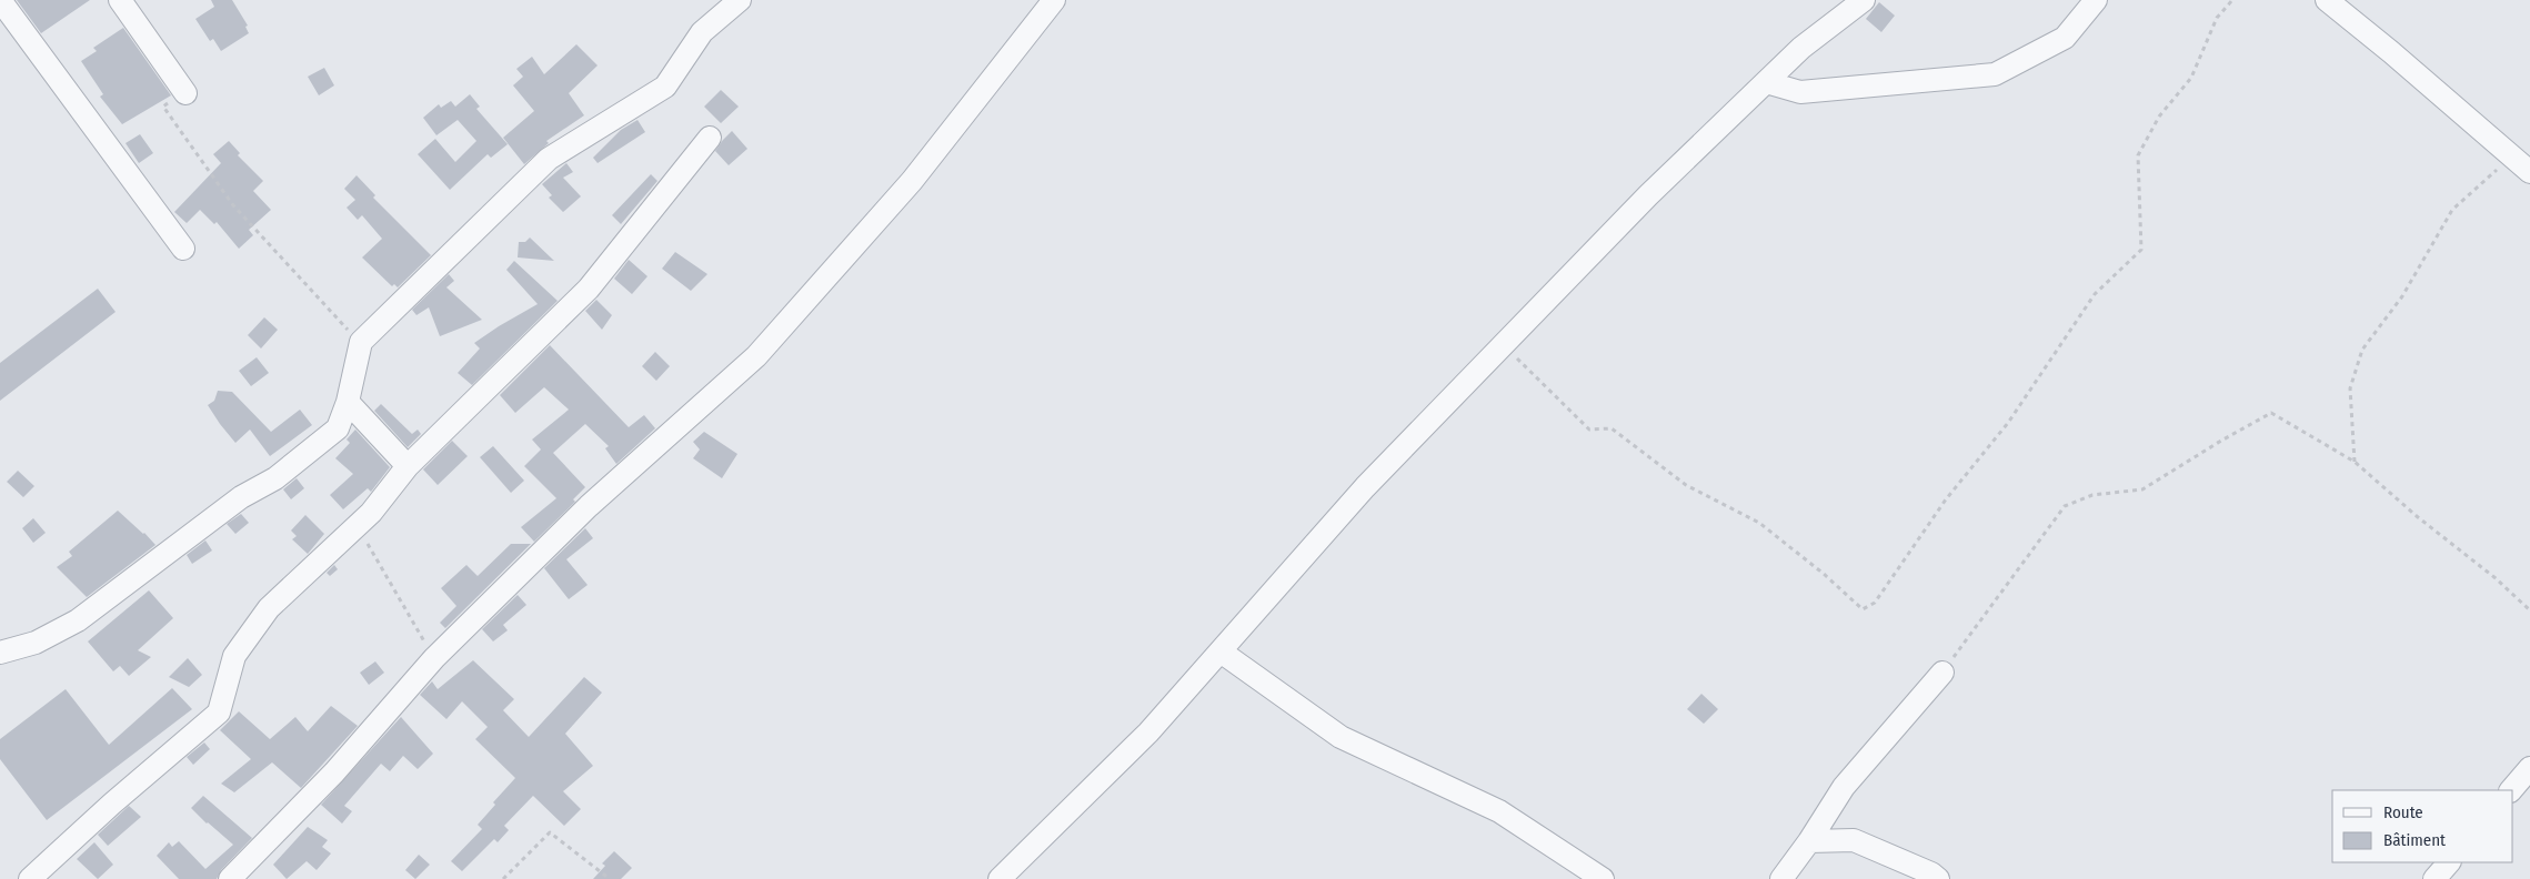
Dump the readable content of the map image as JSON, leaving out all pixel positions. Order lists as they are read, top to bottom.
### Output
{
  "legend": ["Route", "Bâtiment"]
}
